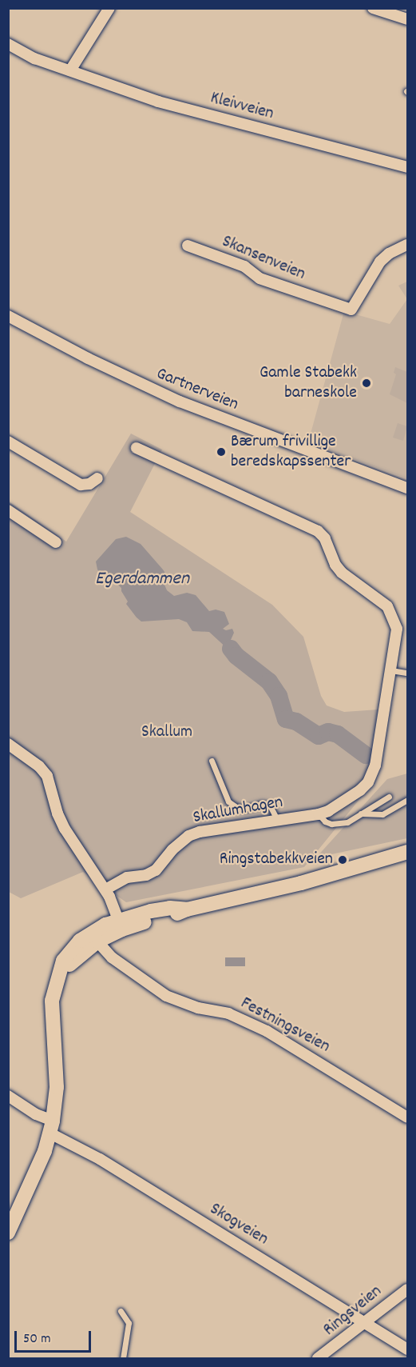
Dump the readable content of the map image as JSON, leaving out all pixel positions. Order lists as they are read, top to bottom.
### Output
{
  "streets": {
    "street": [
      "Kleivveien",
      "Skansenveien",
      "Gartnerveien",
      "Skallumhagen",
      "Festningsveien",
      "Skogveien",
      "Ringsveien"
    ]
  },
  "crossings": [
    ["Skogveien", "Ringsveien"]
  ],
  "water": ["Egerdammen"],
  "parks": ["Skallum"],
  "places": ["Gamle Stabekk barneskole", "Bærum frivillige beredskapssenter", "Ringstabekkveien"],
  "scale_bar": "50 m"
}
